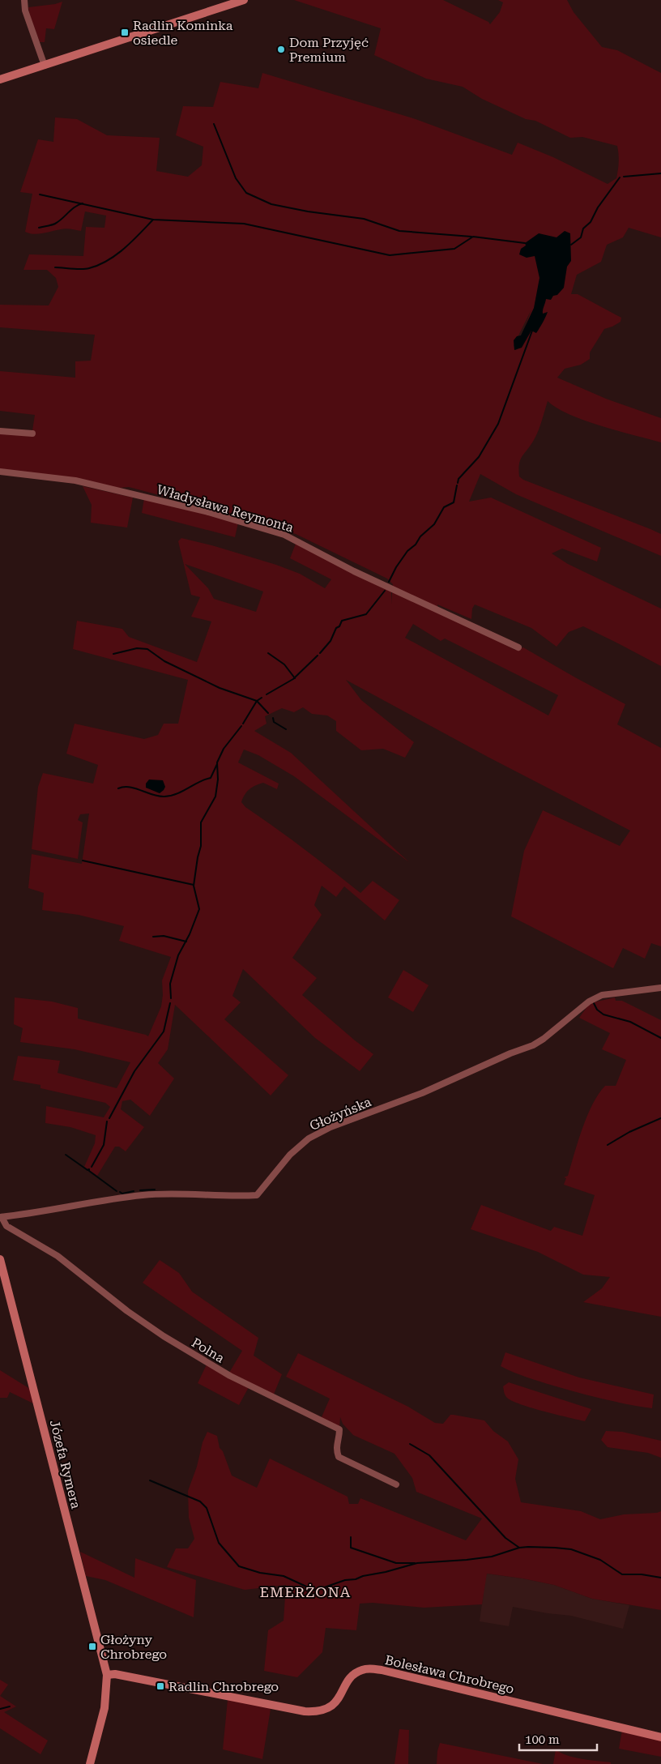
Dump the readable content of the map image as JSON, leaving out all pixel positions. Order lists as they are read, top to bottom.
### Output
{
  "streets": {
    "street": [
      "Władysława Reymonta",
      "Głożyńska",
      "Polna",
      "Józefa Rymera",
      "Bolesława Chrobrego"
    ]
  },
  "crossings": [
    ["Głożyńska", "Polna"],
    ["Józefa Rymera", "Bolesława Chrobrego"]
  ],
  "districts": ["EMERŻONA"],
  "places": {
    "transit": ["Radlin Kominka osiedle", "Głożyny Chrobrego", "Radlin Chrobrego"],
    "other": ["Dom Przyjęć Premium"]
  },
  "scale_bar": "100 m"
}
